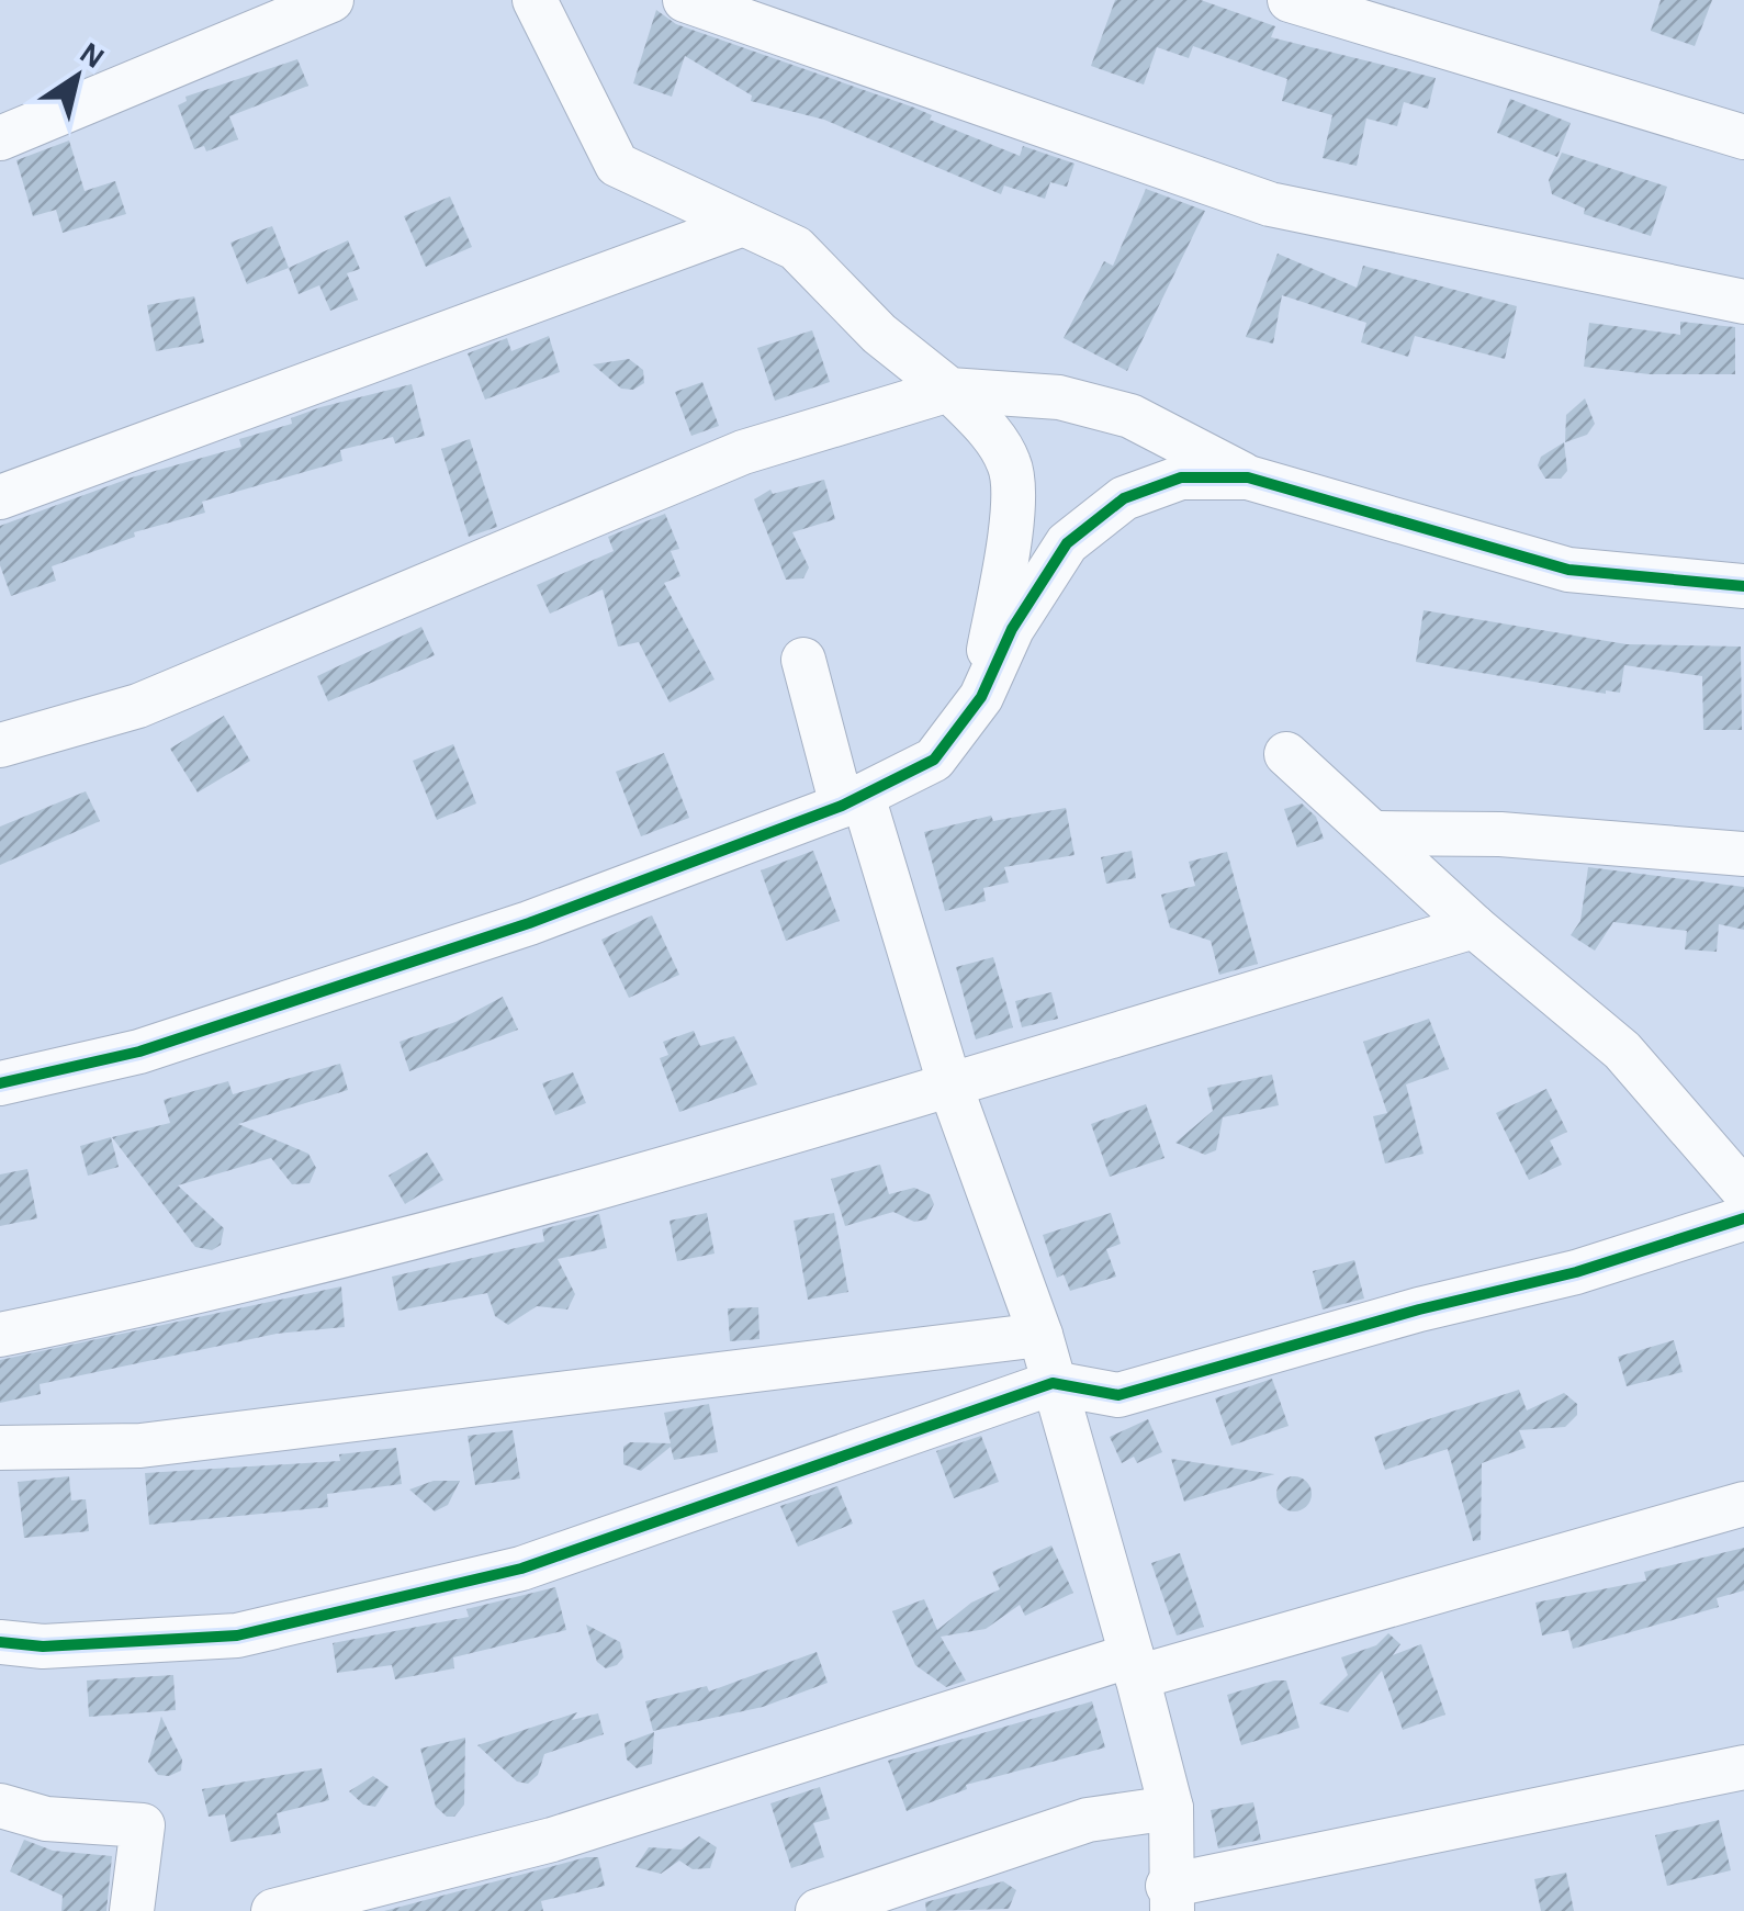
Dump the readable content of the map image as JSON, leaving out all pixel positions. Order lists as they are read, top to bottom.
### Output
{
  "north": "top right"
}
